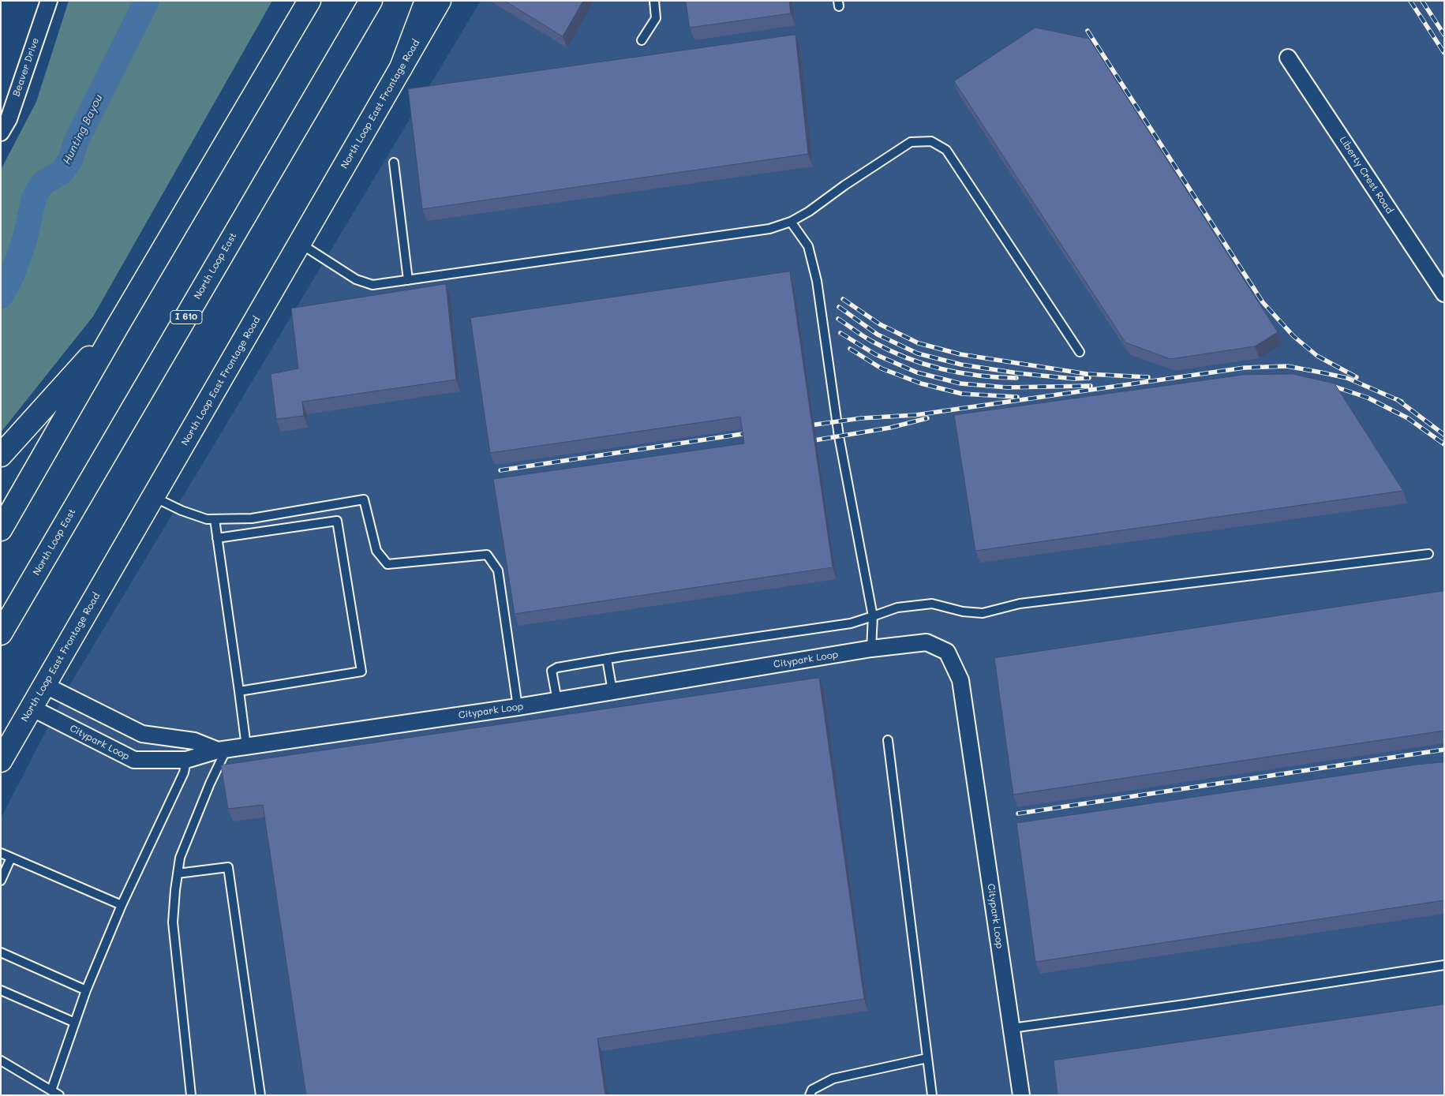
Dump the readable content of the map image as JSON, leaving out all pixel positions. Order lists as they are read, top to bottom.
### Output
{
  "streets": {
    "main road": ["North Loop East Frontage Road", "North Loop East", "I 610"],
    "street": ["Beaver Drive", "Liberty Crest Road", "Citypark Loop"]
  },
  "crossings": [
    ["North Loop East Frontage Road", "Citypark Loop"]
  ],
  "water": ["Hunting Bayou"]
}
